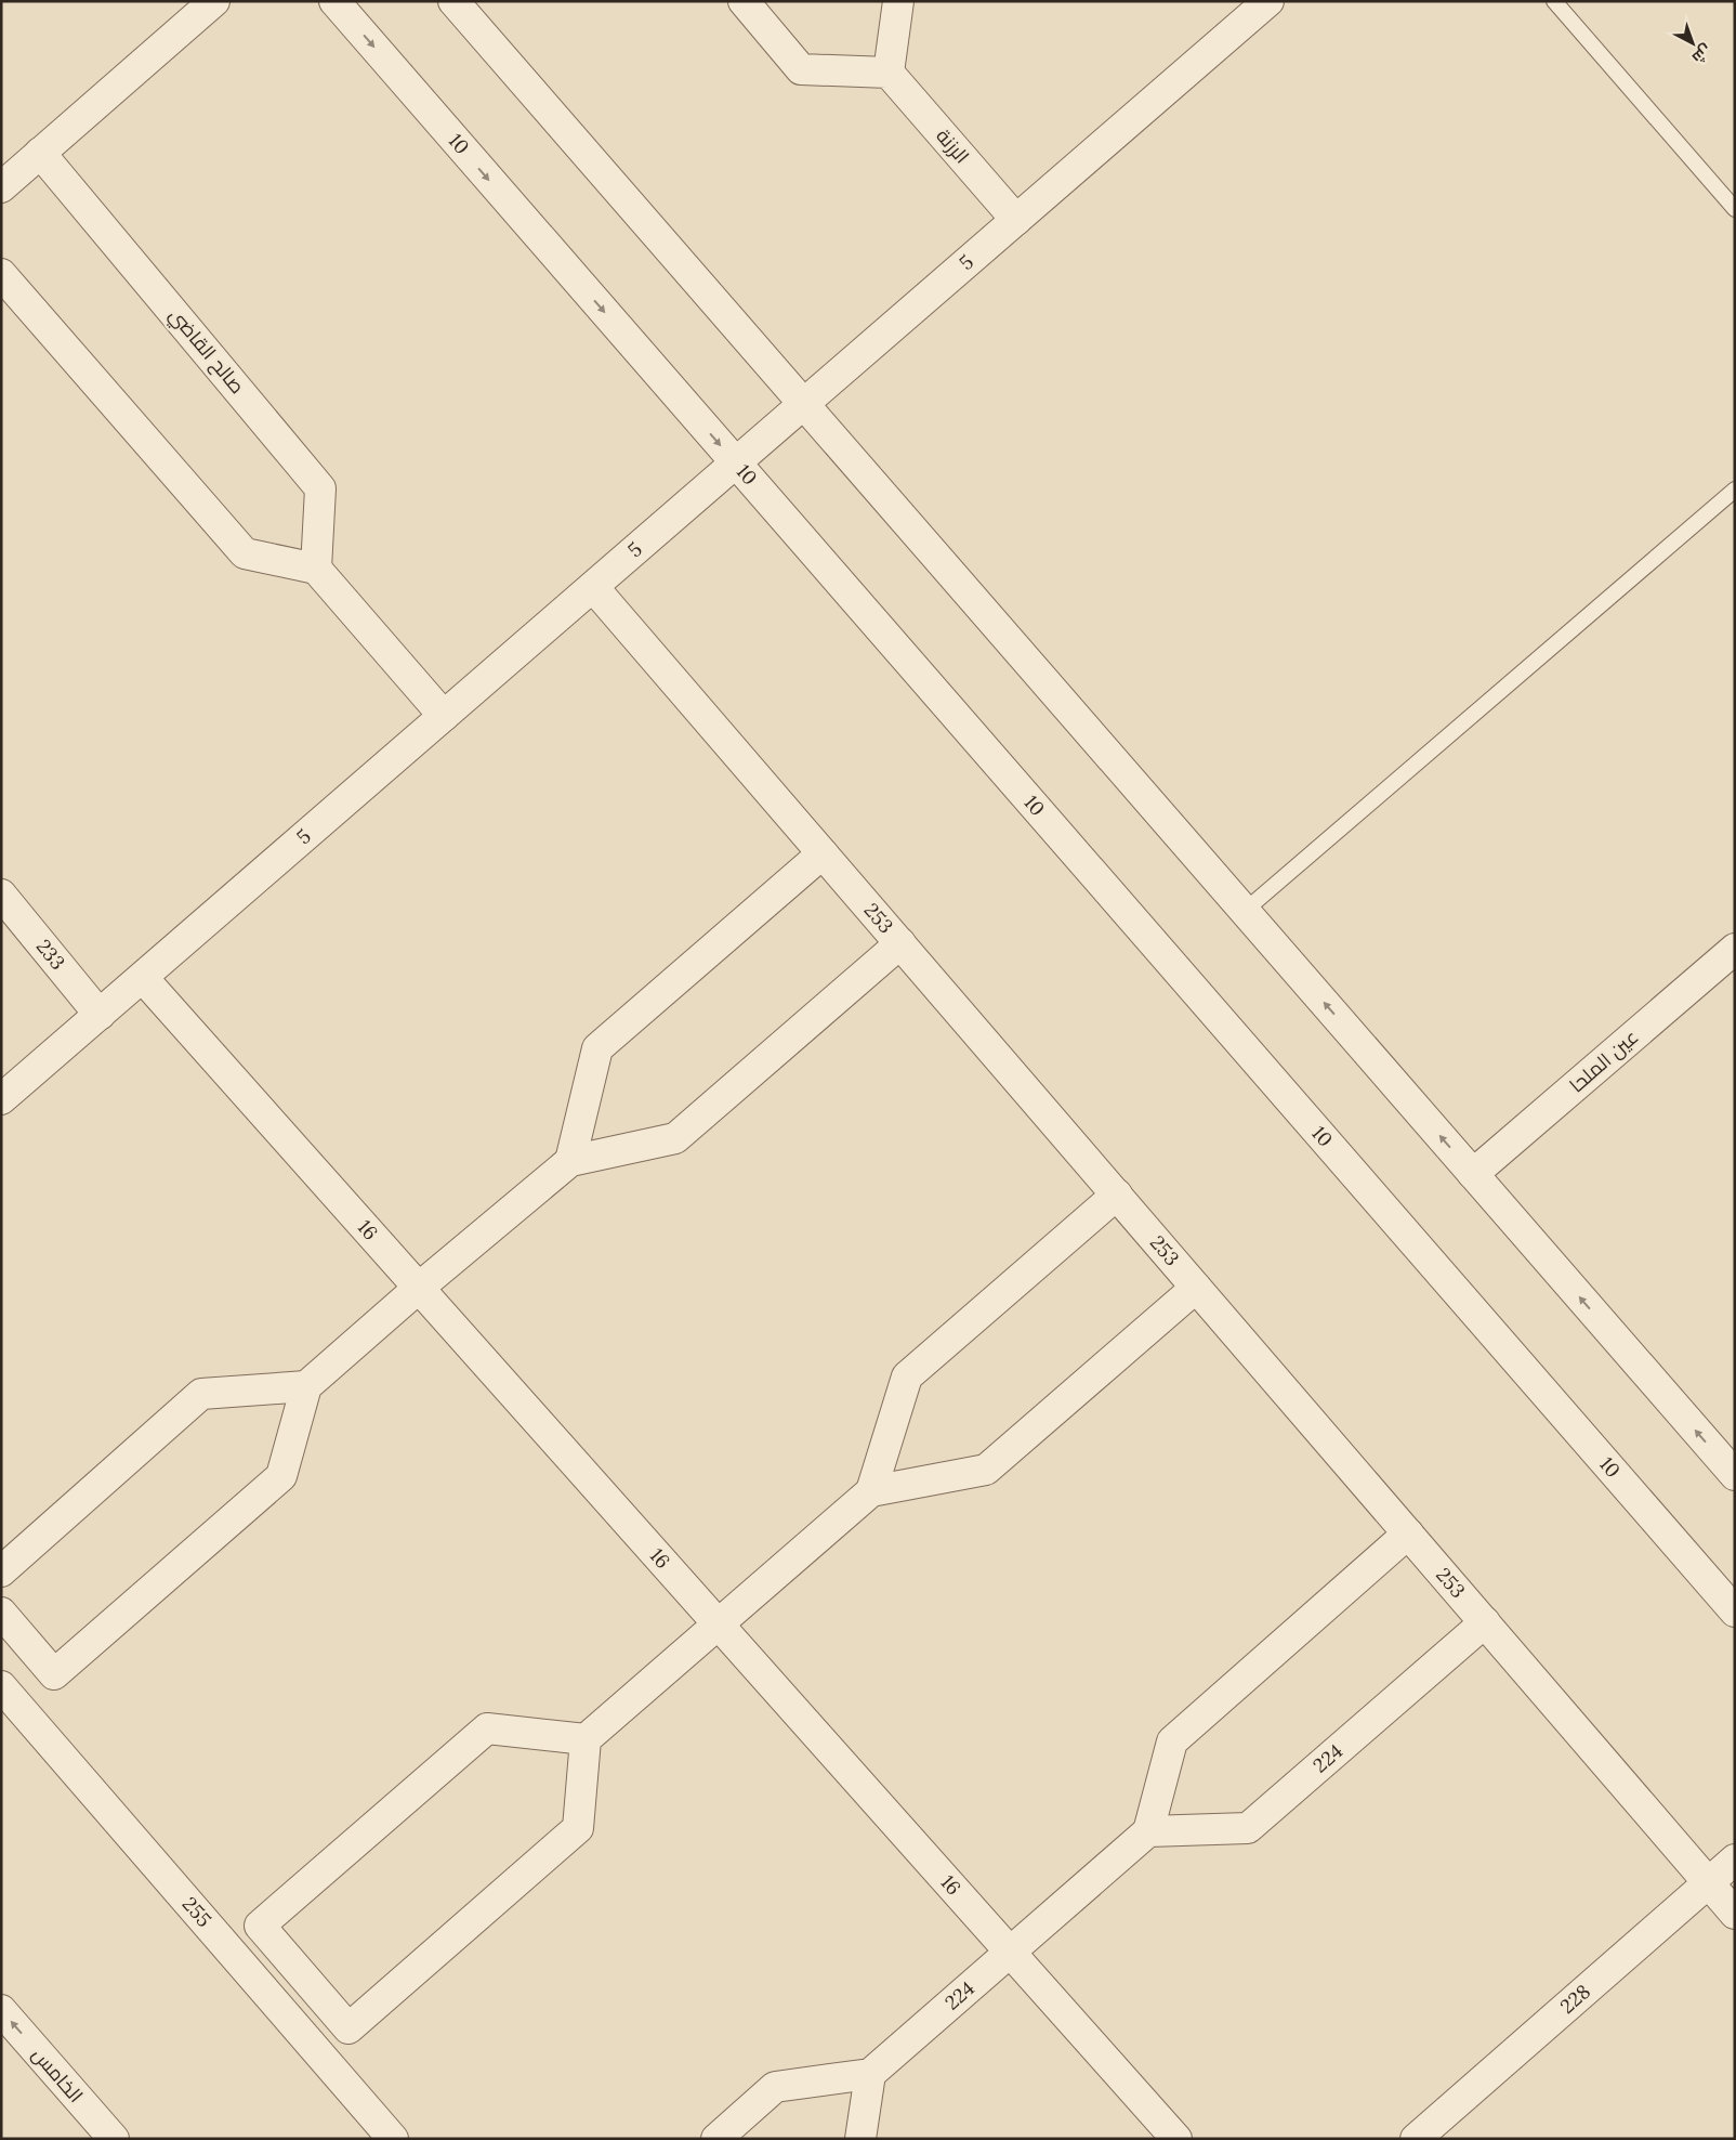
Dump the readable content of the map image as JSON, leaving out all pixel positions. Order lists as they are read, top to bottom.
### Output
{
  "streets": {
    "street": [
      "10",
      "الرزنة",
      "5",
      "صالح القاضي",
      "253",
      "233",
      "عين الملحا",
      "16",
      "224",
      "255",
      "228",
      "الخامس"
    ]
  },
  "crossings": [
    ["10", "5"],
    ["الرزنة", "5"],
    ["5", "253"],
    ["5", "233"],
    ["5", "16"],
    ["253", "224"],
    ["253", "228"],
    ["16", "224"]
  ],
  "one_way": ["الخامس"],
  "north": "bottom right"
}
